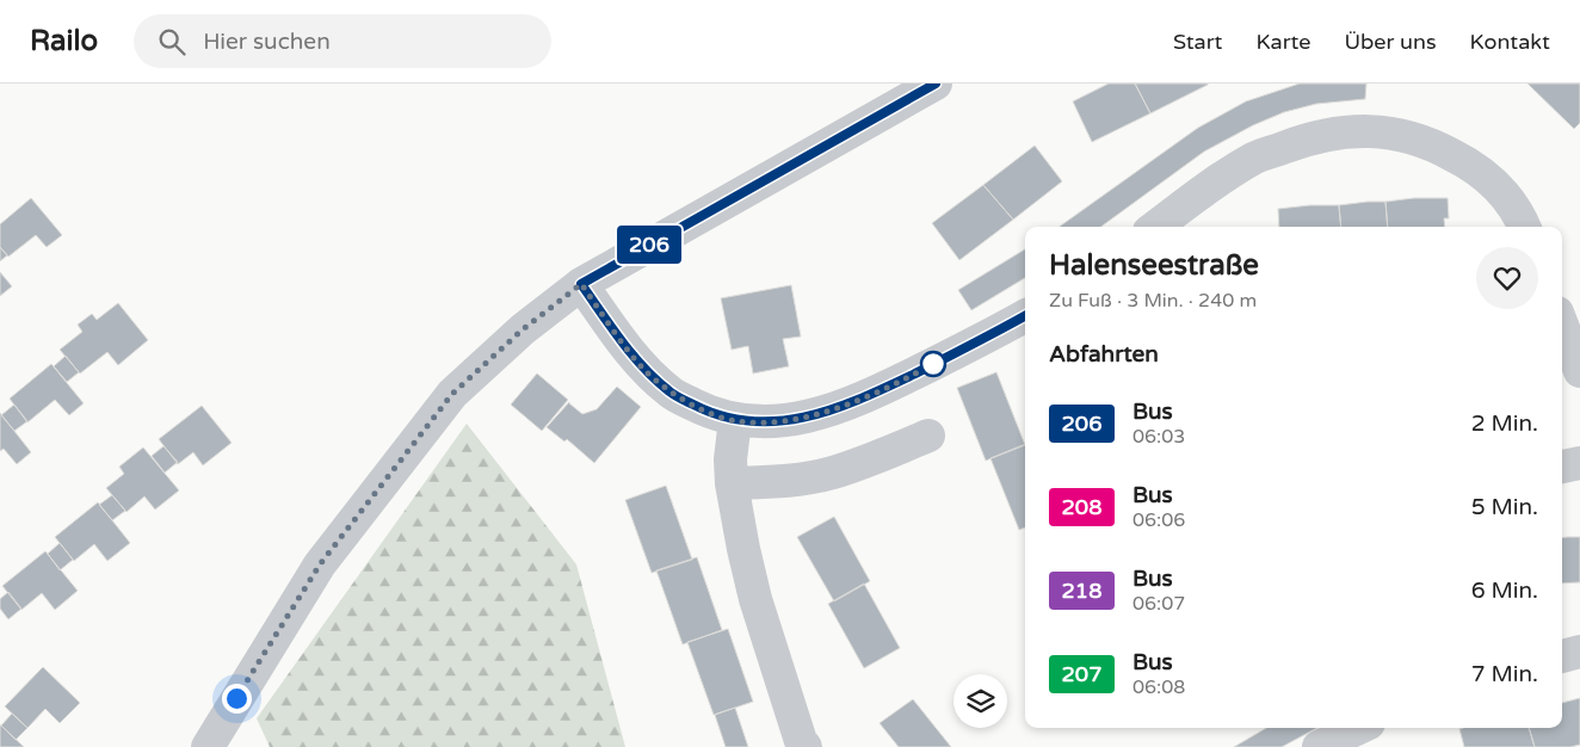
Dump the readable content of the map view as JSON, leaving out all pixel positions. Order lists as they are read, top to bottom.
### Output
{
  "lines": ["bus line 206"],
  "page": {
    "header": "Railo",
    "search": "Hier suchen",
    "nav": [
      "Start",
      "Karte",
      "Über uns",
      "Kontakt"
    ],
    "on_map": "206",
    "heading": [
      ["Halenseestraße", "Zu Fuß · 3 Min. · 240 m"],
      "Abfahrten"
    ],
    "list": [
      {
        "mark": "206",
        "name": "Bus",
        "note": "06:03",
        "value": "2 Min."
      },
      {
        "mark": "208",
        "name": "Bus",
        "note": "06:06",
        "value": "5 Min."
      },
      {
        "mark": "218",
        "name": "Bus",
        "note": "06:07",
        "value": "6 Min."
      },
      {
        "mark": "207",
        "name": "Bus",
        "note": "06:08",
        "value": "7 Min."
      }
    ]
  }
}
